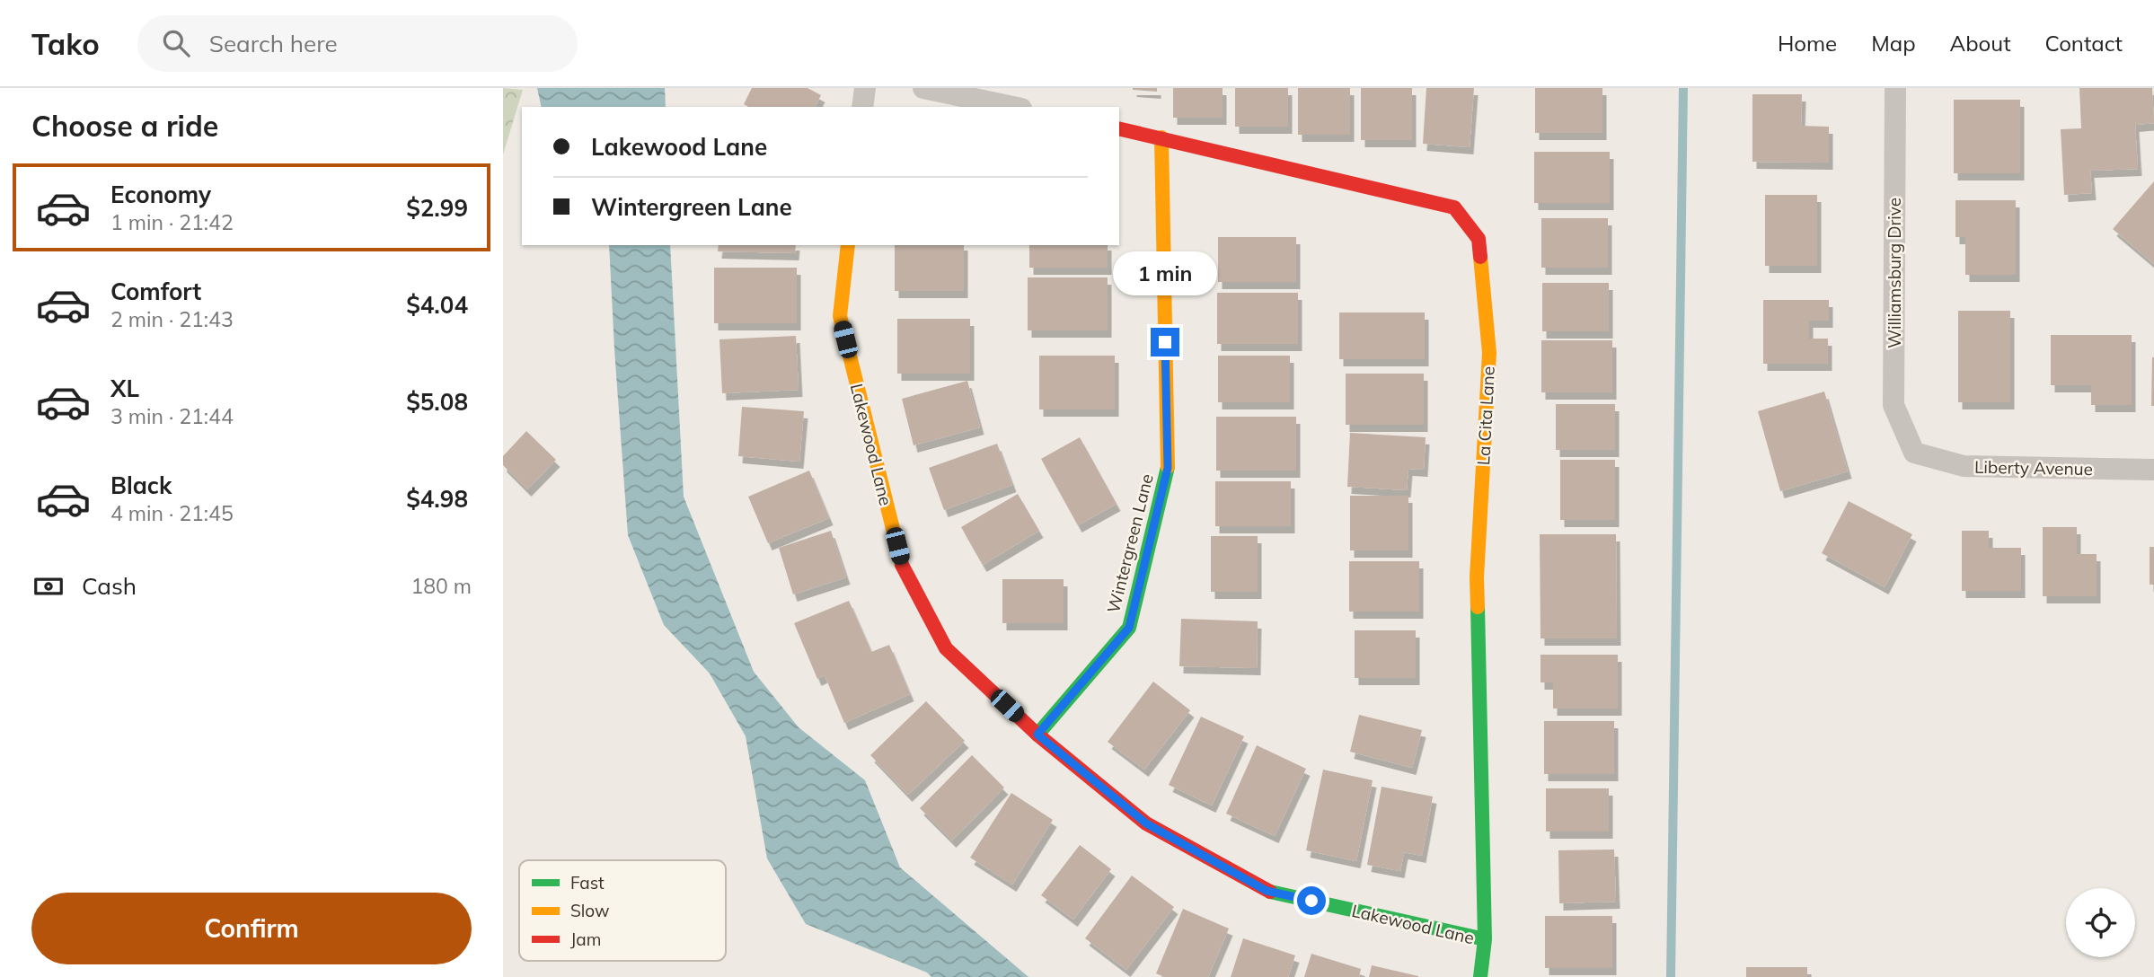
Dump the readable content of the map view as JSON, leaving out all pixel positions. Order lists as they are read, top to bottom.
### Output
{
  "streets": {
    "street": [
      "Williamsburg Drive",
      "La Cita Lane",
      "Lakewood Lane",
      "Liberty Avenue",
      "Wintergreen Lane"
    ]
  },
  "crossings": [
    ["Williamsburg Drive", "Liberty Avenue"],
    ["La Cita Lane", "Lakewood Lane"],
    ["La Cita Lane", "Wintergreen Lane"],
    ["Lakewood Lane", "Wintergreen Lane"]
  ],
  "legend": ["Fast", "Slow", "Jam"],
  "page": {
    "header": "Tako",
    "search": "Search here",
    "nav": [
      "Home",
      "Map",
      "About",
      "Contact"
    ],
    "heading": "Choose a ride",
    "banner": ["Lakewood Lane", "Wintergreen Lane"],
    "list": [
      {
        "name": "Economy",
        "note": "1 min · 21:42",
        "value": "$2.99"
      },
      {
        "name": "Comfort",
        "note": "2 min · 21:43",
        "value": "$4.04"
      },
      {
        "name": "XL",
        "note": "3 min · 21:44",
        "value": "$5.08"
      },
      {
        "name": "Black",
        "note": "4 min · 21:45",
        "value": "$4.98"
      }
    ],
    "bubble": "1 min",
    "pay": ["Cash", "180 m"],
    "buttons": "Confirm"
  }
}
